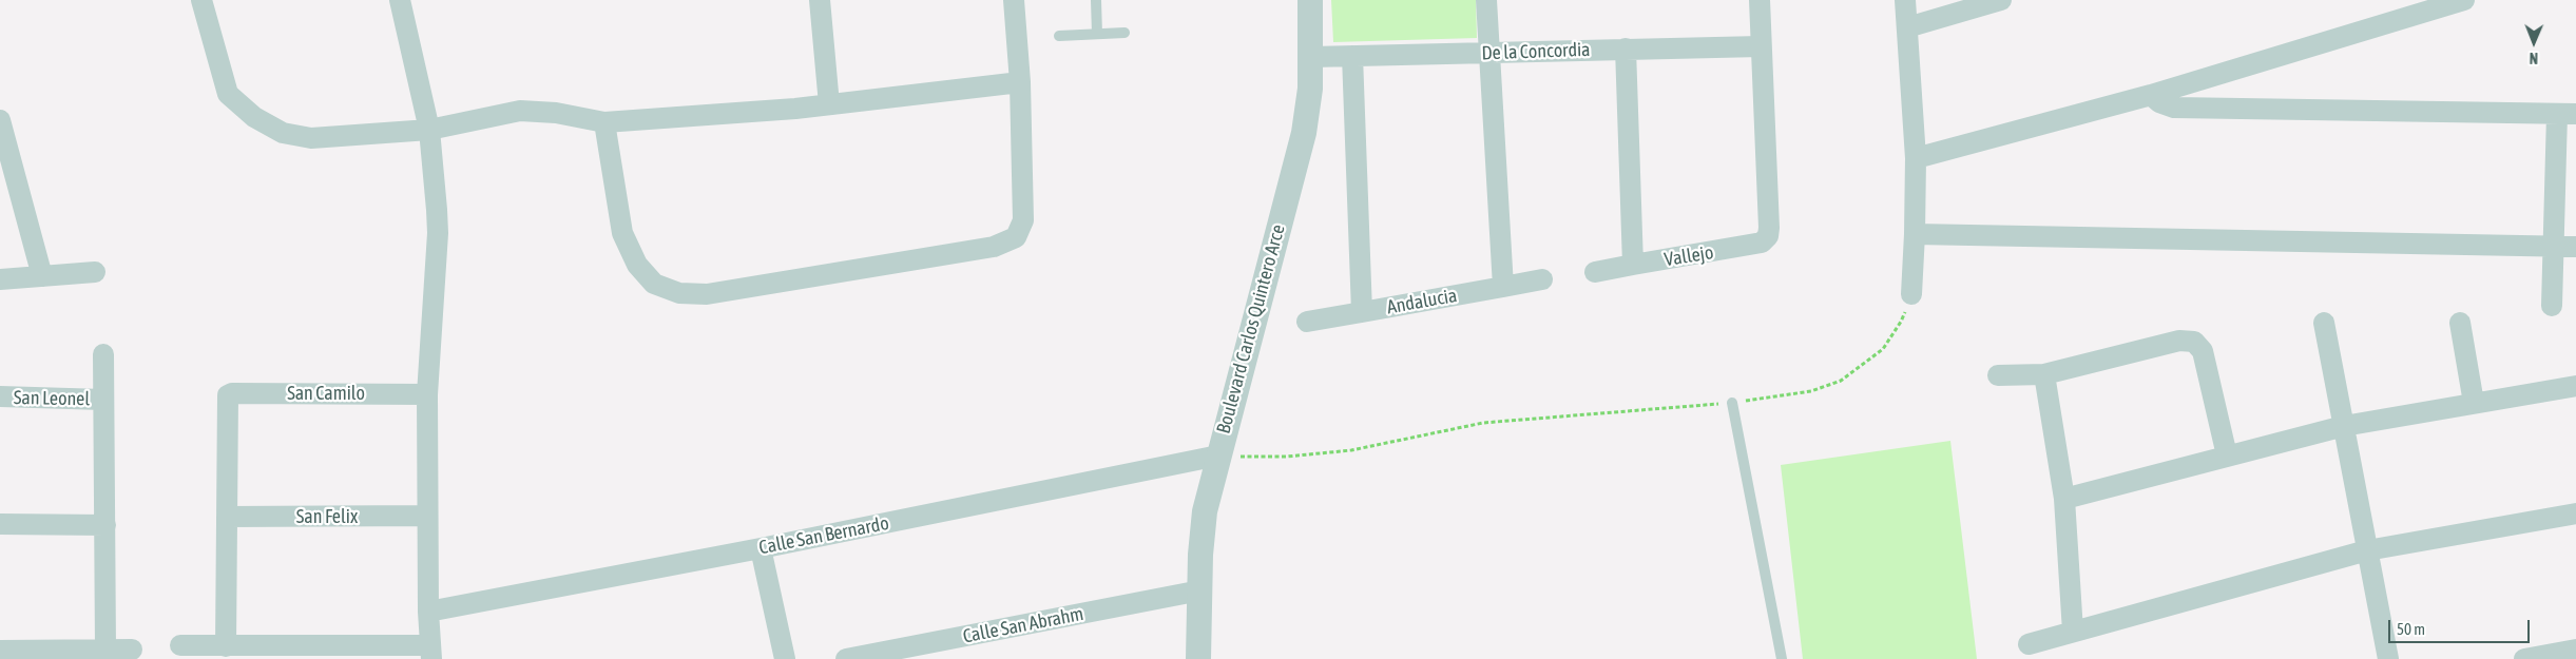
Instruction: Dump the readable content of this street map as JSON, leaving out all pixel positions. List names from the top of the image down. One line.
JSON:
{"streets":{"street":["De la Concordia","Vallejo","Andalucia","Boulevard Carlos Quintero Arce","San Camilo","San Leonel","San Felix","Calle San Bernardo","Calle San Abrahm"]},"crossings":[["De la Concordia","Vallejo"],["De la Concordia","Andalucia"],["De la Concordia","Boulevard Carlos Quintero Arce"],["Boulevard Carlos Quintero Arce","Calle San Bernardo"],["Boulevard Carlos Quintero Arce","Calle San Abrahm"],["San Camilo","San Felix"]],"scale_bar":"50 m","north":"bottom"}
